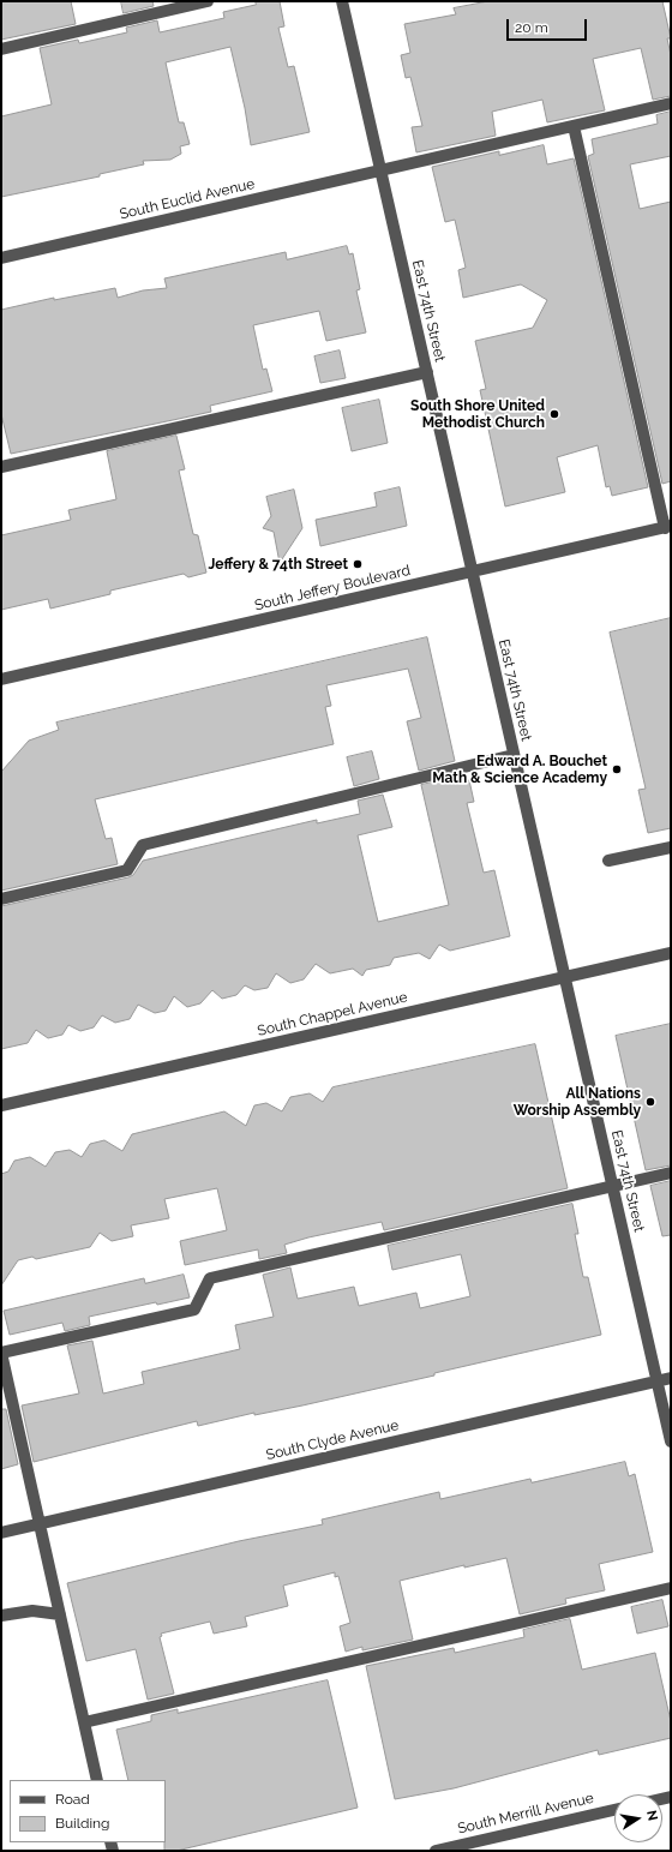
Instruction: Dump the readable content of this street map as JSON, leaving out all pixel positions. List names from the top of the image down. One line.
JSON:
{"streets":{"street":["South Euclid Avenue","East 74th Street","South Jeffery Boulevard","South Chappel Avenue","South Clyde Avenue","South Merrill Avenue"]},"crossings":[["South Euclid Avenue","East 74th Street"],["East 74th Street","South Jeffery Boulevard"],["East 74th Street","South Chappel Avenue"],["East 74th Street","South Clyde Avenue"]],"places":["South Shore United Methodist Church","Jeffery & 74th Street","Edward A. Bouchet Math & Science Academy","All Nations Worship Assembly"],"legend":["Road","Building"],"scale_bar":"20 m","north":"right"}
